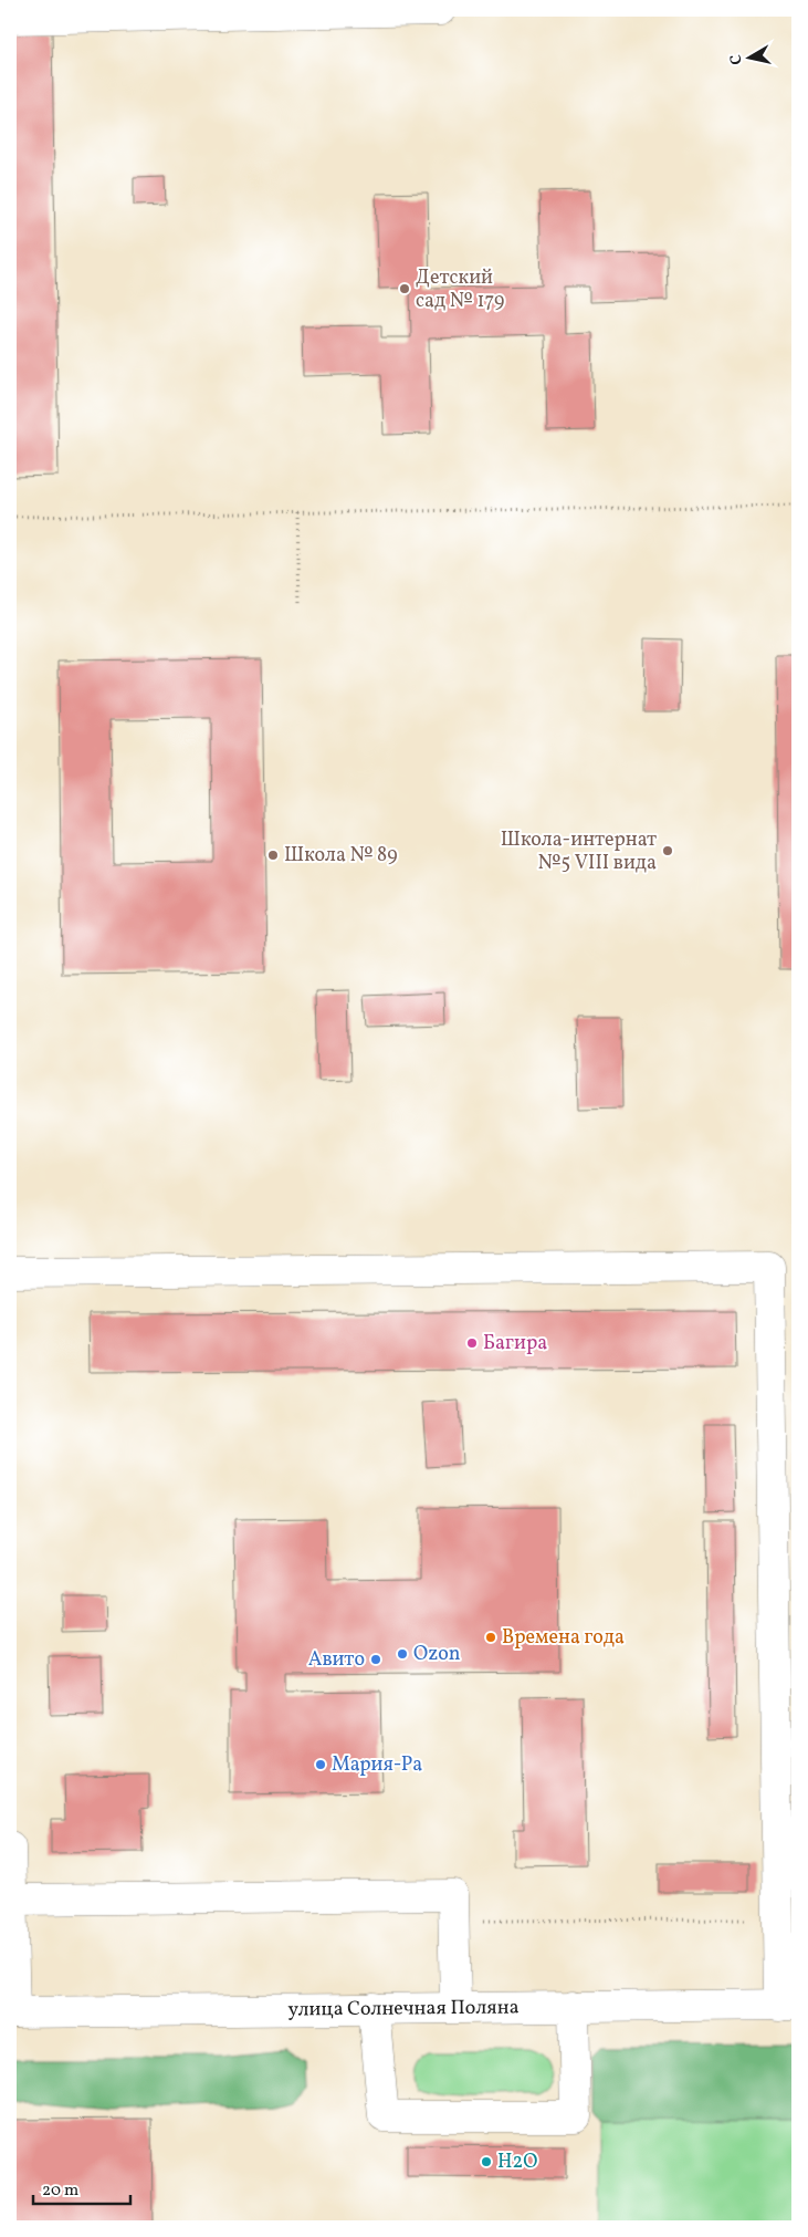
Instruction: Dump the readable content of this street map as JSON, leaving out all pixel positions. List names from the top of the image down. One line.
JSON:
{"streets":{"street":["улица Солнечная Поляна"]},"places":["Детский сад № 179","Школа-интернат №5 VIII вида","Школа № 89","Багира","Времена года","Ozon","Авито","Мария-Ра","H2O"],"scale_bar":"20 m","north":"left"}
